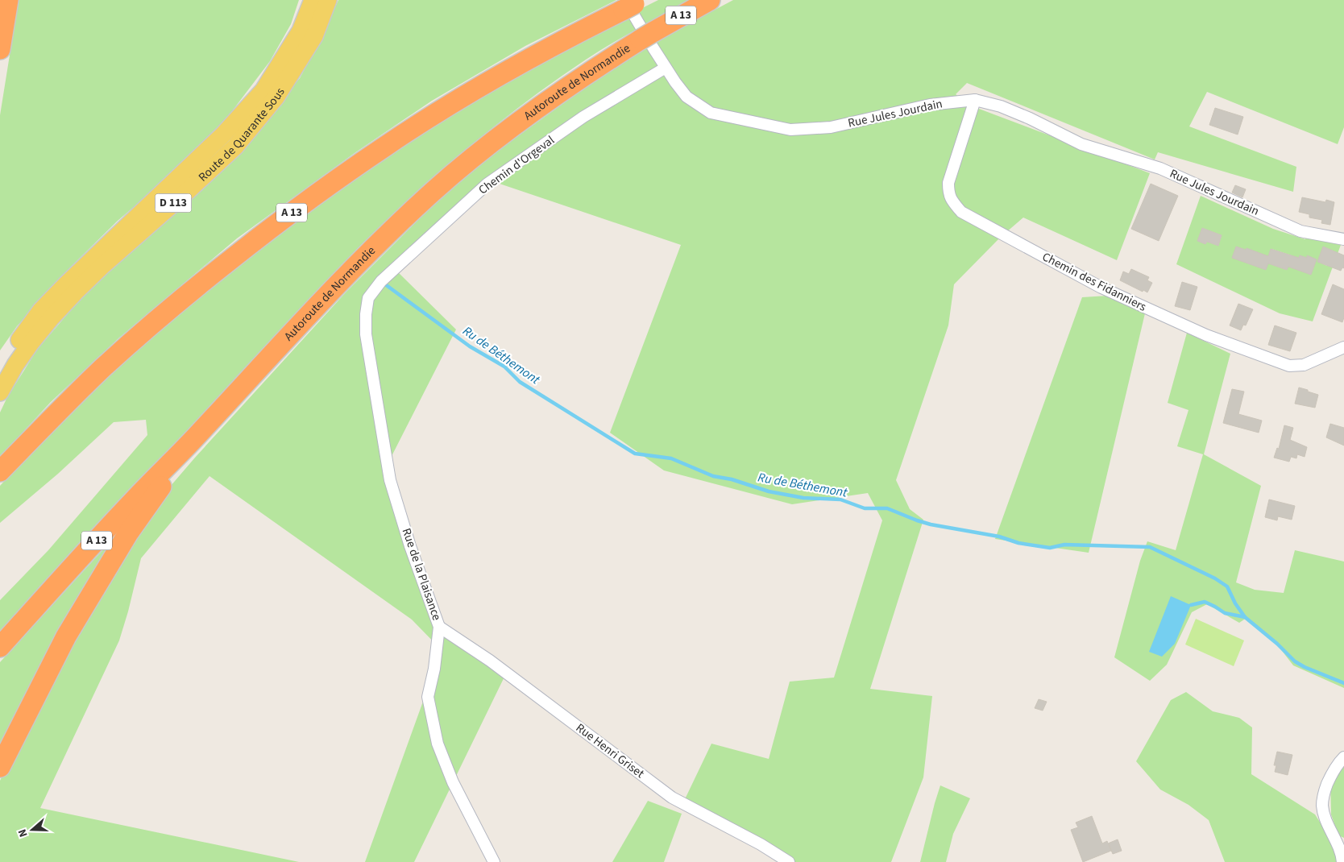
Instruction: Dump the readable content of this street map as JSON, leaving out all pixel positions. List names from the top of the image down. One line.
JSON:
{"streets":{"highway":["A 13","Autoroute de Normandie"],"main road":["Route de Quarante Sous","D 113"],"street":["Rue Jules Jourdain","Chemin d'Orgeval","Chemin des Fidanniers","Rue de la Plaisance","Rue Henri Griset"]},"crossings":[["A 13","Rue Jules Jourdain"],["Rue Jules Jourdain","Chemin d'Orgeval"],["Rue Jules Jourdain","Chemin des Fidanniers"],["Chemin d'Orgeval","Rue de la Plaisance"],["Rue de la Plaisance","Rue Henri Griset"]],"water":["Ru de Béthemont"],"north":"left"}
